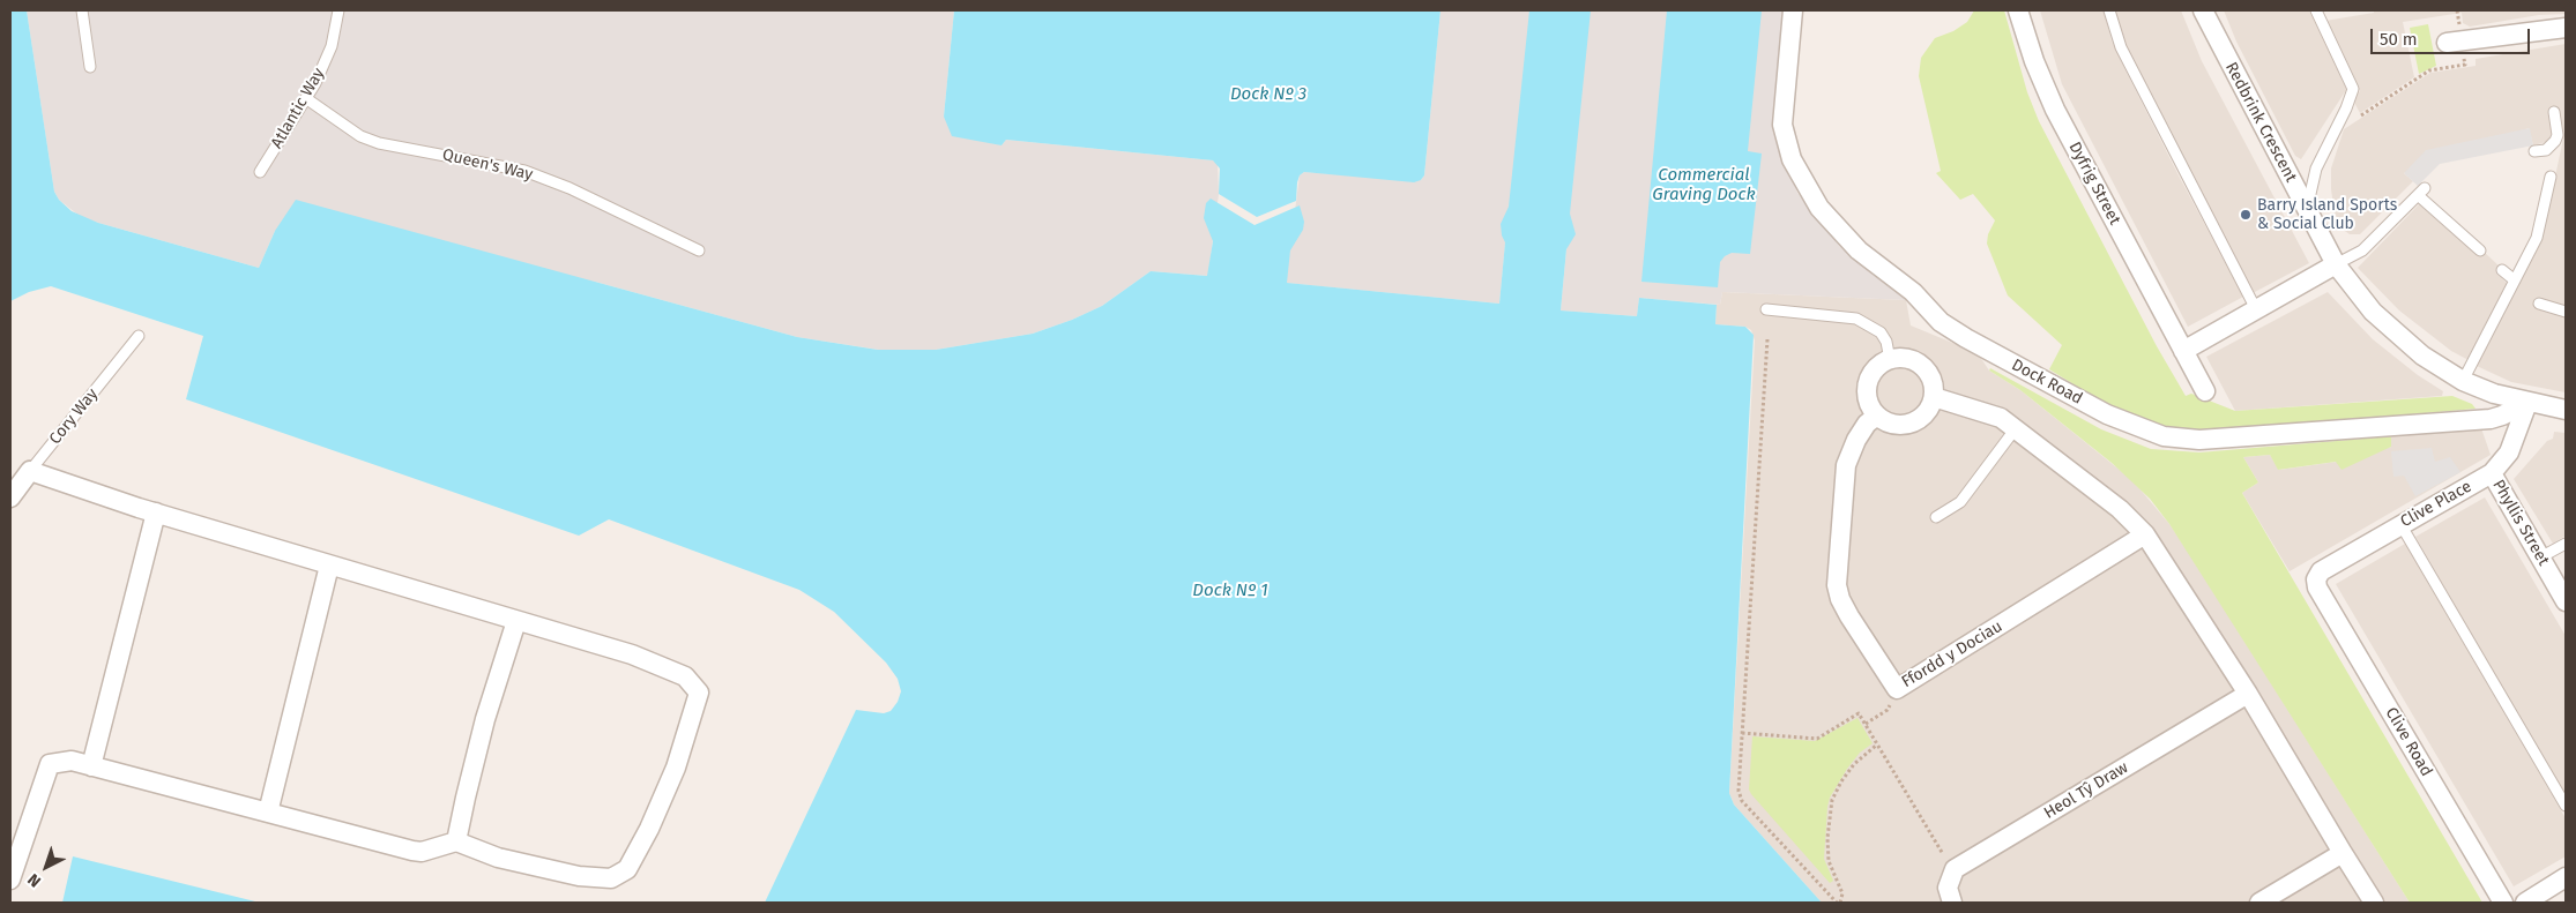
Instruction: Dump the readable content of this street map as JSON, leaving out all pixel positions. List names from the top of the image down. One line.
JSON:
{"streets":{"street":["Redbrink Crescent","Dyfrig Street","Dock Road","Cory Way","Clive Place","Phyllis Street","Ffordd y Dociau","Clive Road","Heol Tŷ Draw"],"lane":["Atlantic Way","Queen's Way"]},"crossings":[["Atlantic Way","Queen's Way"],["Redbrink Crescent","Dock Road"],["Redbrink Crescent","Clive Place"],["Dock Road","Clive Place"],["Clive Place","Phyllis Street"],["Clive Place","Clive Road"]],"water":["Dock Nº 3","Commercial Graving Dock","Dock Nº 1"],"places":["Barry Island Sports & Social Club"],"scale_bar":"50 m","north":"bottom left"}
